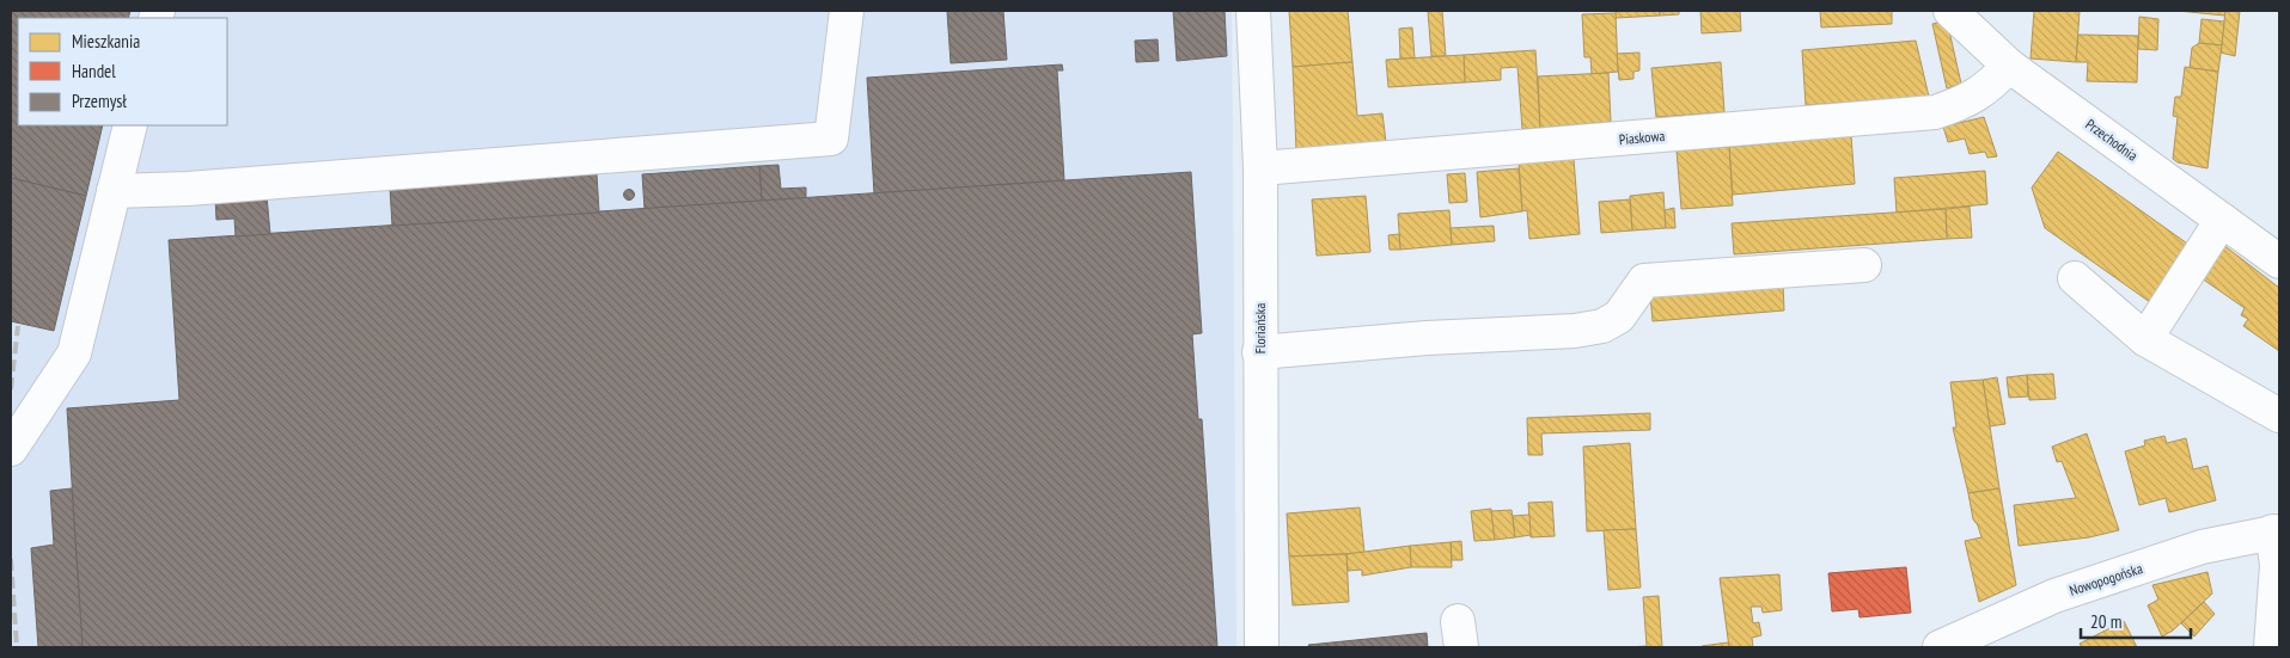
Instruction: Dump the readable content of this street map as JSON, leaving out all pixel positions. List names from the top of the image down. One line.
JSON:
{"streets":{"street":["Piaskowa","Przechodnia","Floriańska","Nowopogońska"]},"crossings":[["Piaskowa","Przechodnia"],["Piaskowa","Floriańska"]],"legend":["Mieszkania","Handel","Przemysł"],"scale_bar":"20 m"}
